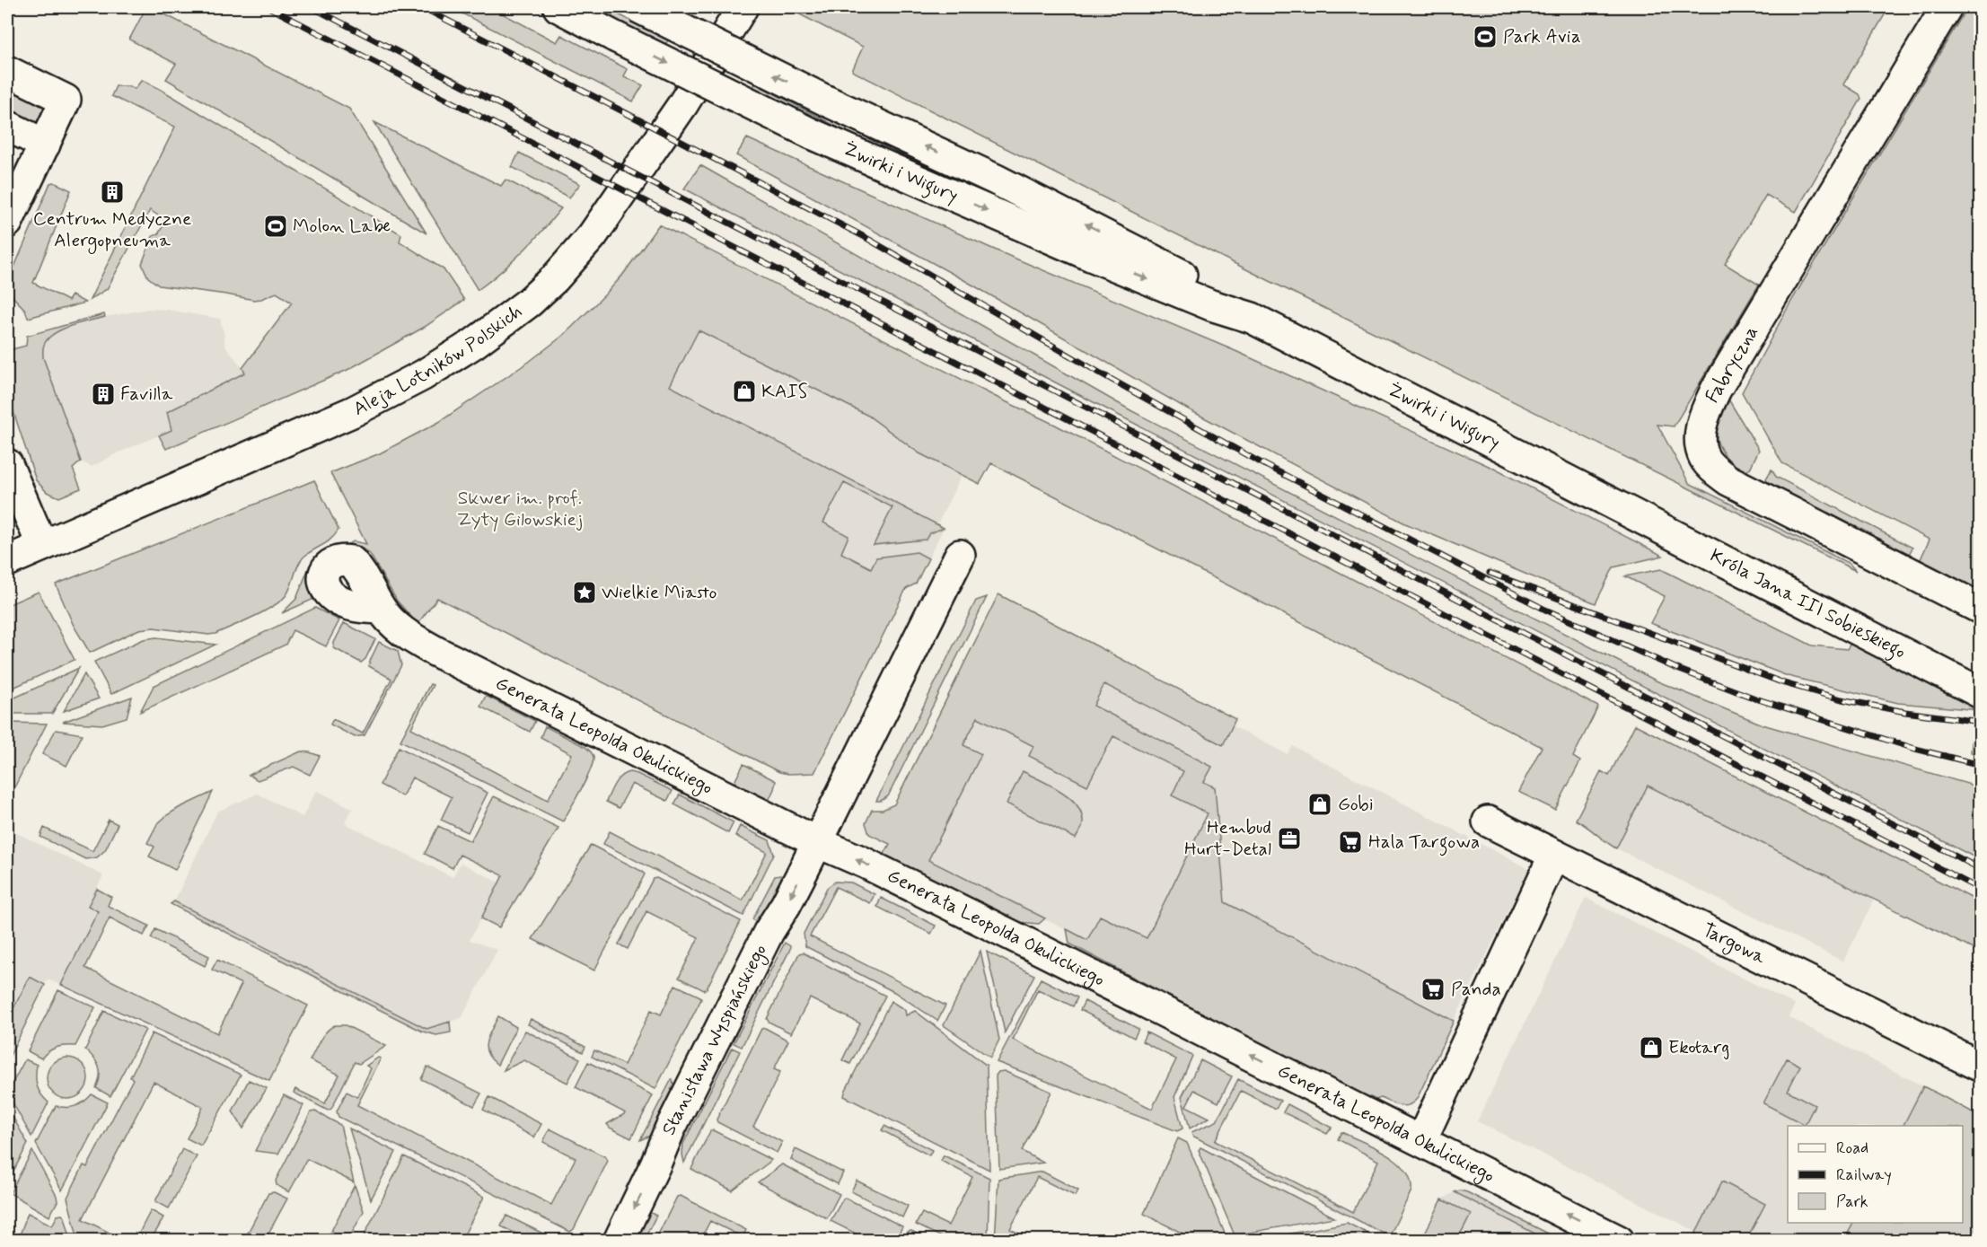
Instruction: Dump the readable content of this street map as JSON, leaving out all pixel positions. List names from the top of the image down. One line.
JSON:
{"streets":{"street":["Żwirki i Wigury","Aleja Lotników Polskich","Fabryczna","Króla Jana III Sobieskiego","Generała Leopolda Okulickiego","Targowa","Stanisława Wyspiańskiego"]},"crossings":[["Żwirki i Wigury","Króla Jana III Sobieskiego"],["Generała Leopolda Okulickiego","Stanisława Wyspiańskiego"]],"one_way":["Generała Leopolda Okulickiego","Stanisława Wyspiańskiego"],"parks":["Skwer im. prof. Zyty Gilowskiej"],"places":{"sports":["Park Avia","Molon Labe"],"building":["Centrum Medyczne Alergopneuma","Favilla"],"shop":["KAIS","Gobi","Ekotarg"],"place":["Wielkie Miasto"],"office":["Hembud Hurt-Detal"],"supermarket":["Hala Targowa","Panda"]},"legend":["Road","Railway","Park"]}
